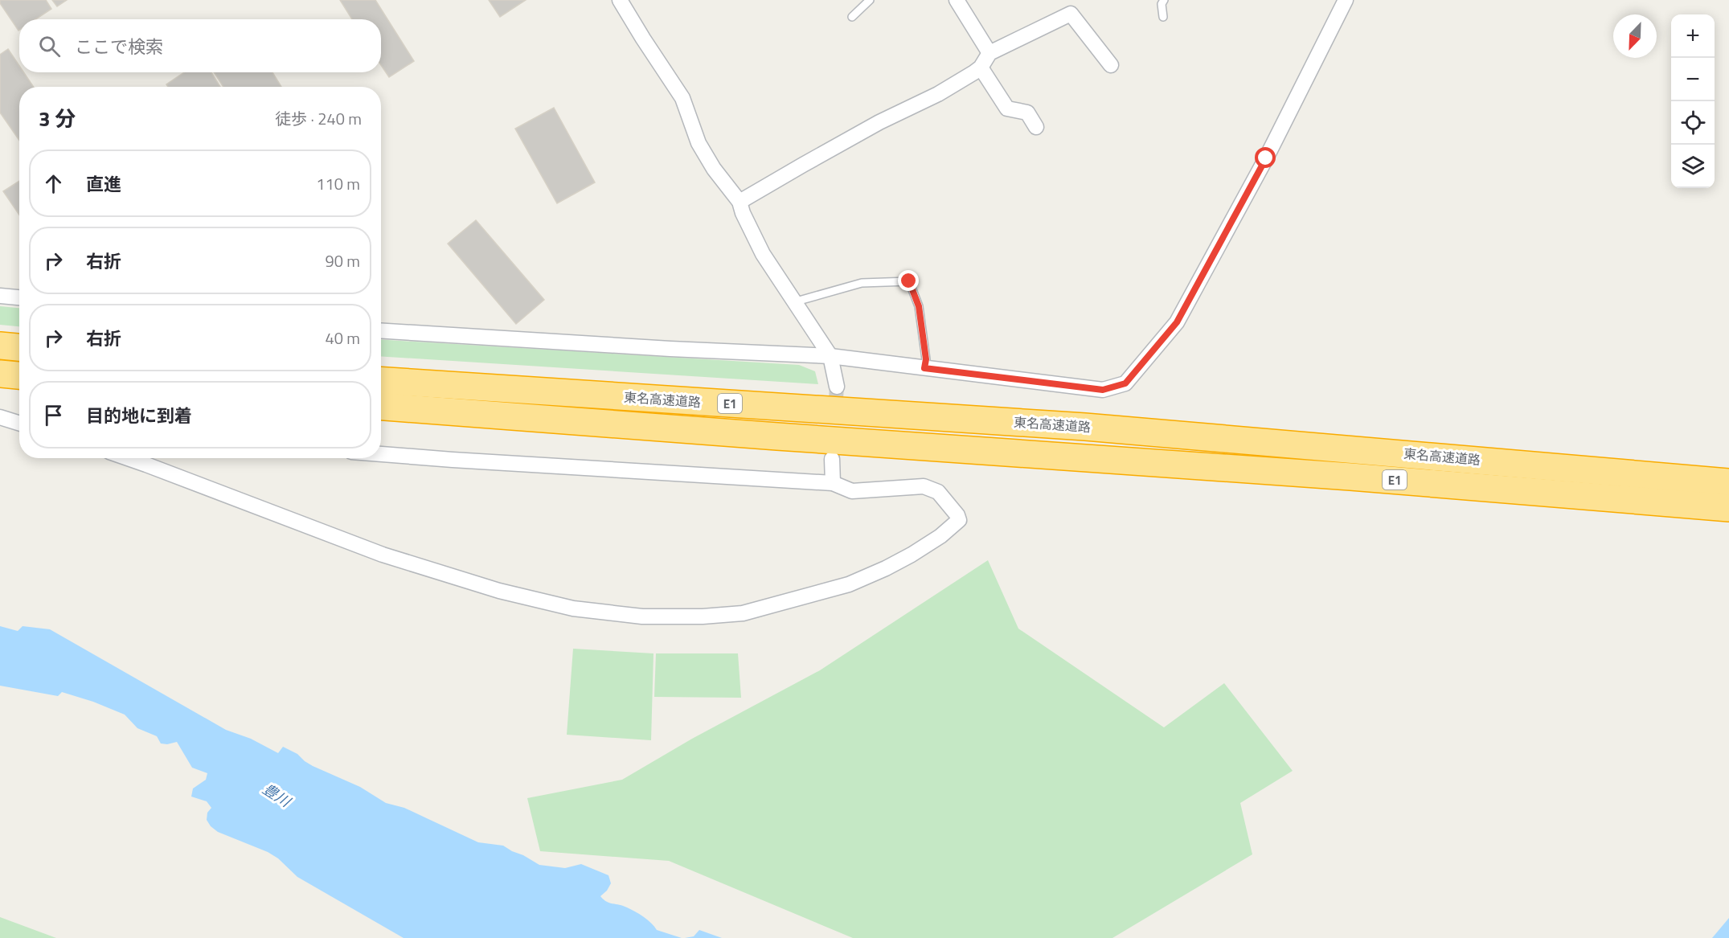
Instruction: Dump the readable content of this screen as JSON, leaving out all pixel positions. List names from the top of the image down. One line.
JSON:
{"streets":{"highway":["東名高速道路","E1"]},"water":["豊川"],"north":"bottom left","page":{"map_buttons":["+","−"],"search":"ここで検索","heading":["3 分","徒歩 · 240 m"],"list":[["直進","110 m"],["右折","90 m"],["右折","40 m"],"目的地に到着"]}}
